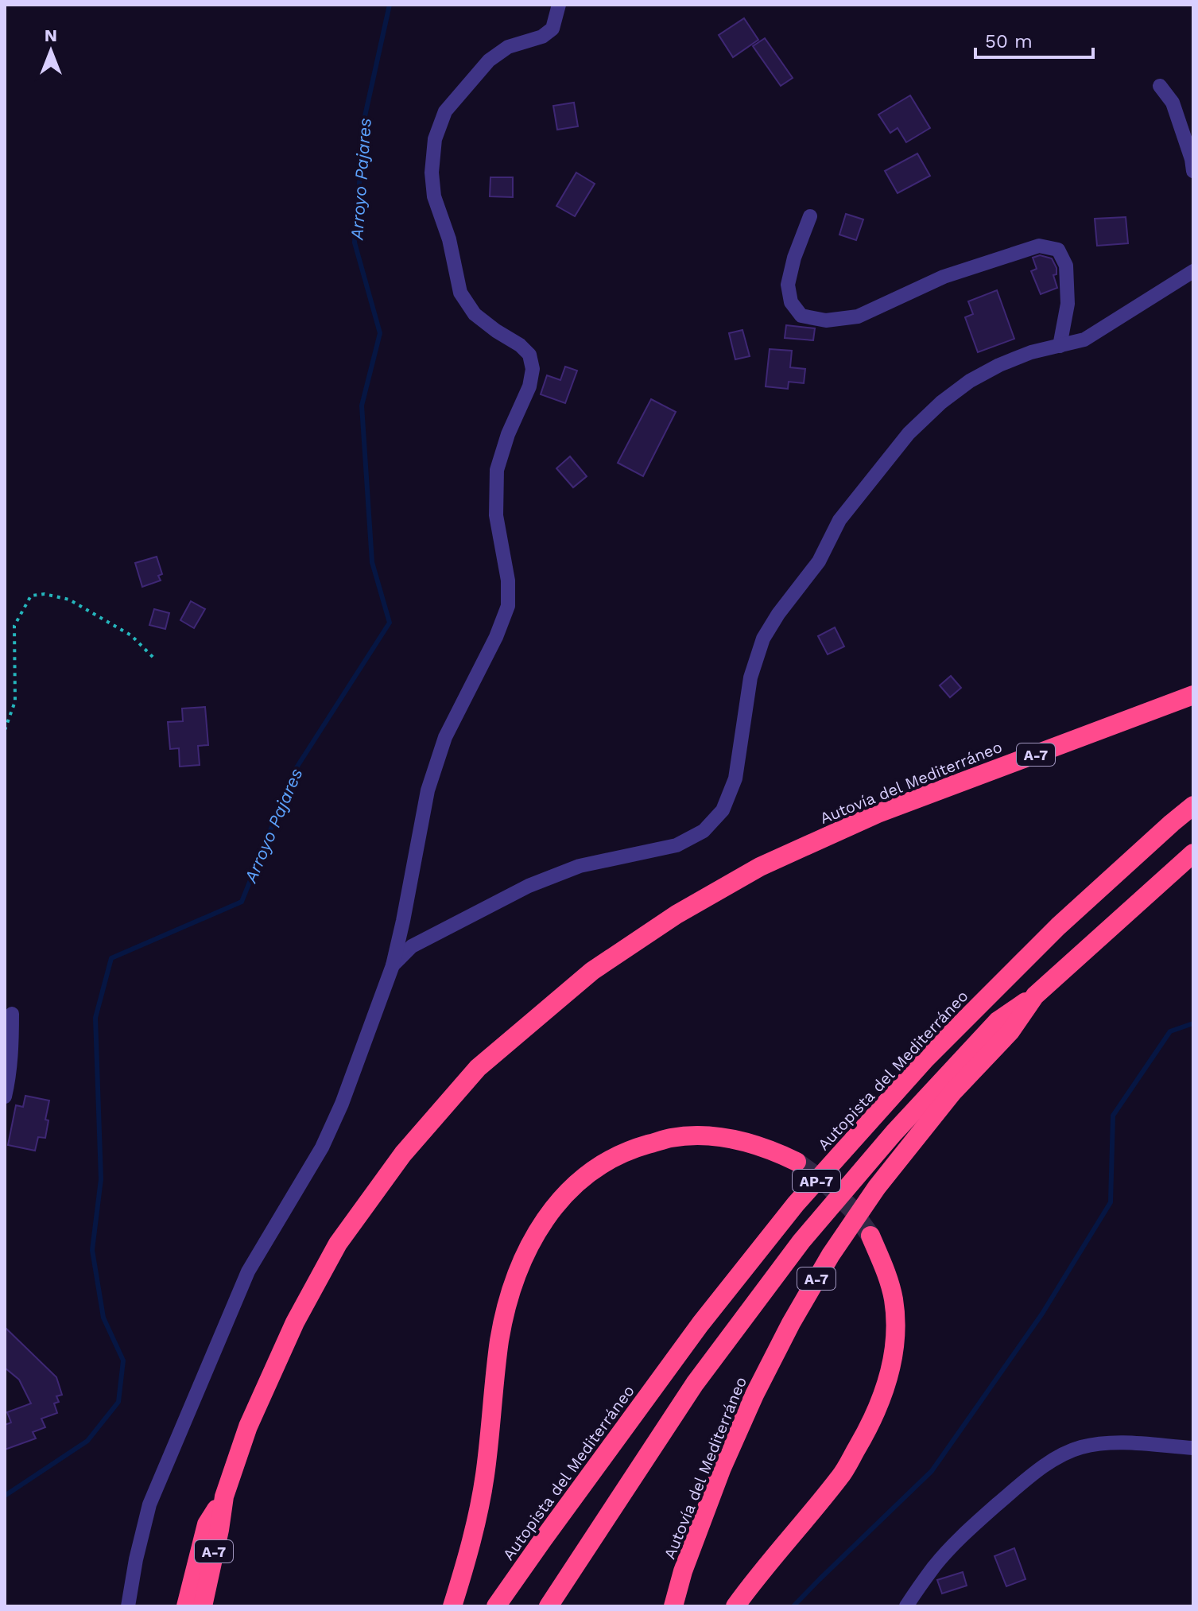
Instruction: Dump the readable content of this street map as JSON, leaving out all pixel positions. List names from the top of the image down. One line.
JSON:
{"streets":{"highway":["A-7","Autovía del Mediterráneo","Autopista del Mediterráneo","AP-7"]},"crossings":[["Autovía del Mediterráneo","AP-7"]],"water":["Arroyo Pajares"],"scale_bar":"50 m","north":"top"}
